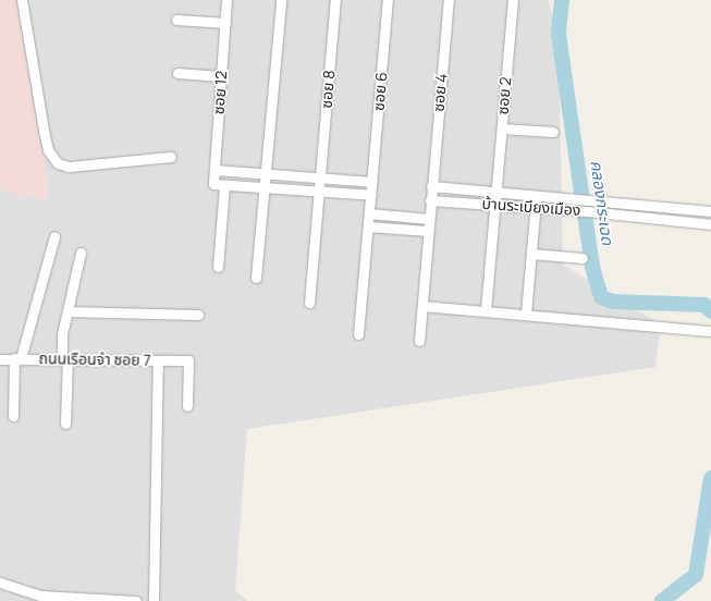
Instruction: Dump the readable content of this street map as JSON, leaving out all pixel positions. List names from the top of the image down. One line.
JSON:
{"streets":{"street":["ซอย 8","ซอย 6","ซอย 12","ซอย 4","ซอย 2","บ้านระเบียงเมือง","ถนนเรือนจำ ซอย 7"]},"crossings":[["ซอย 4","บ้านระเบียงเมือง"],["ซอย 2","บ้านระเบียงเมือง"]],"water":["คลองกระเฉด"]}
